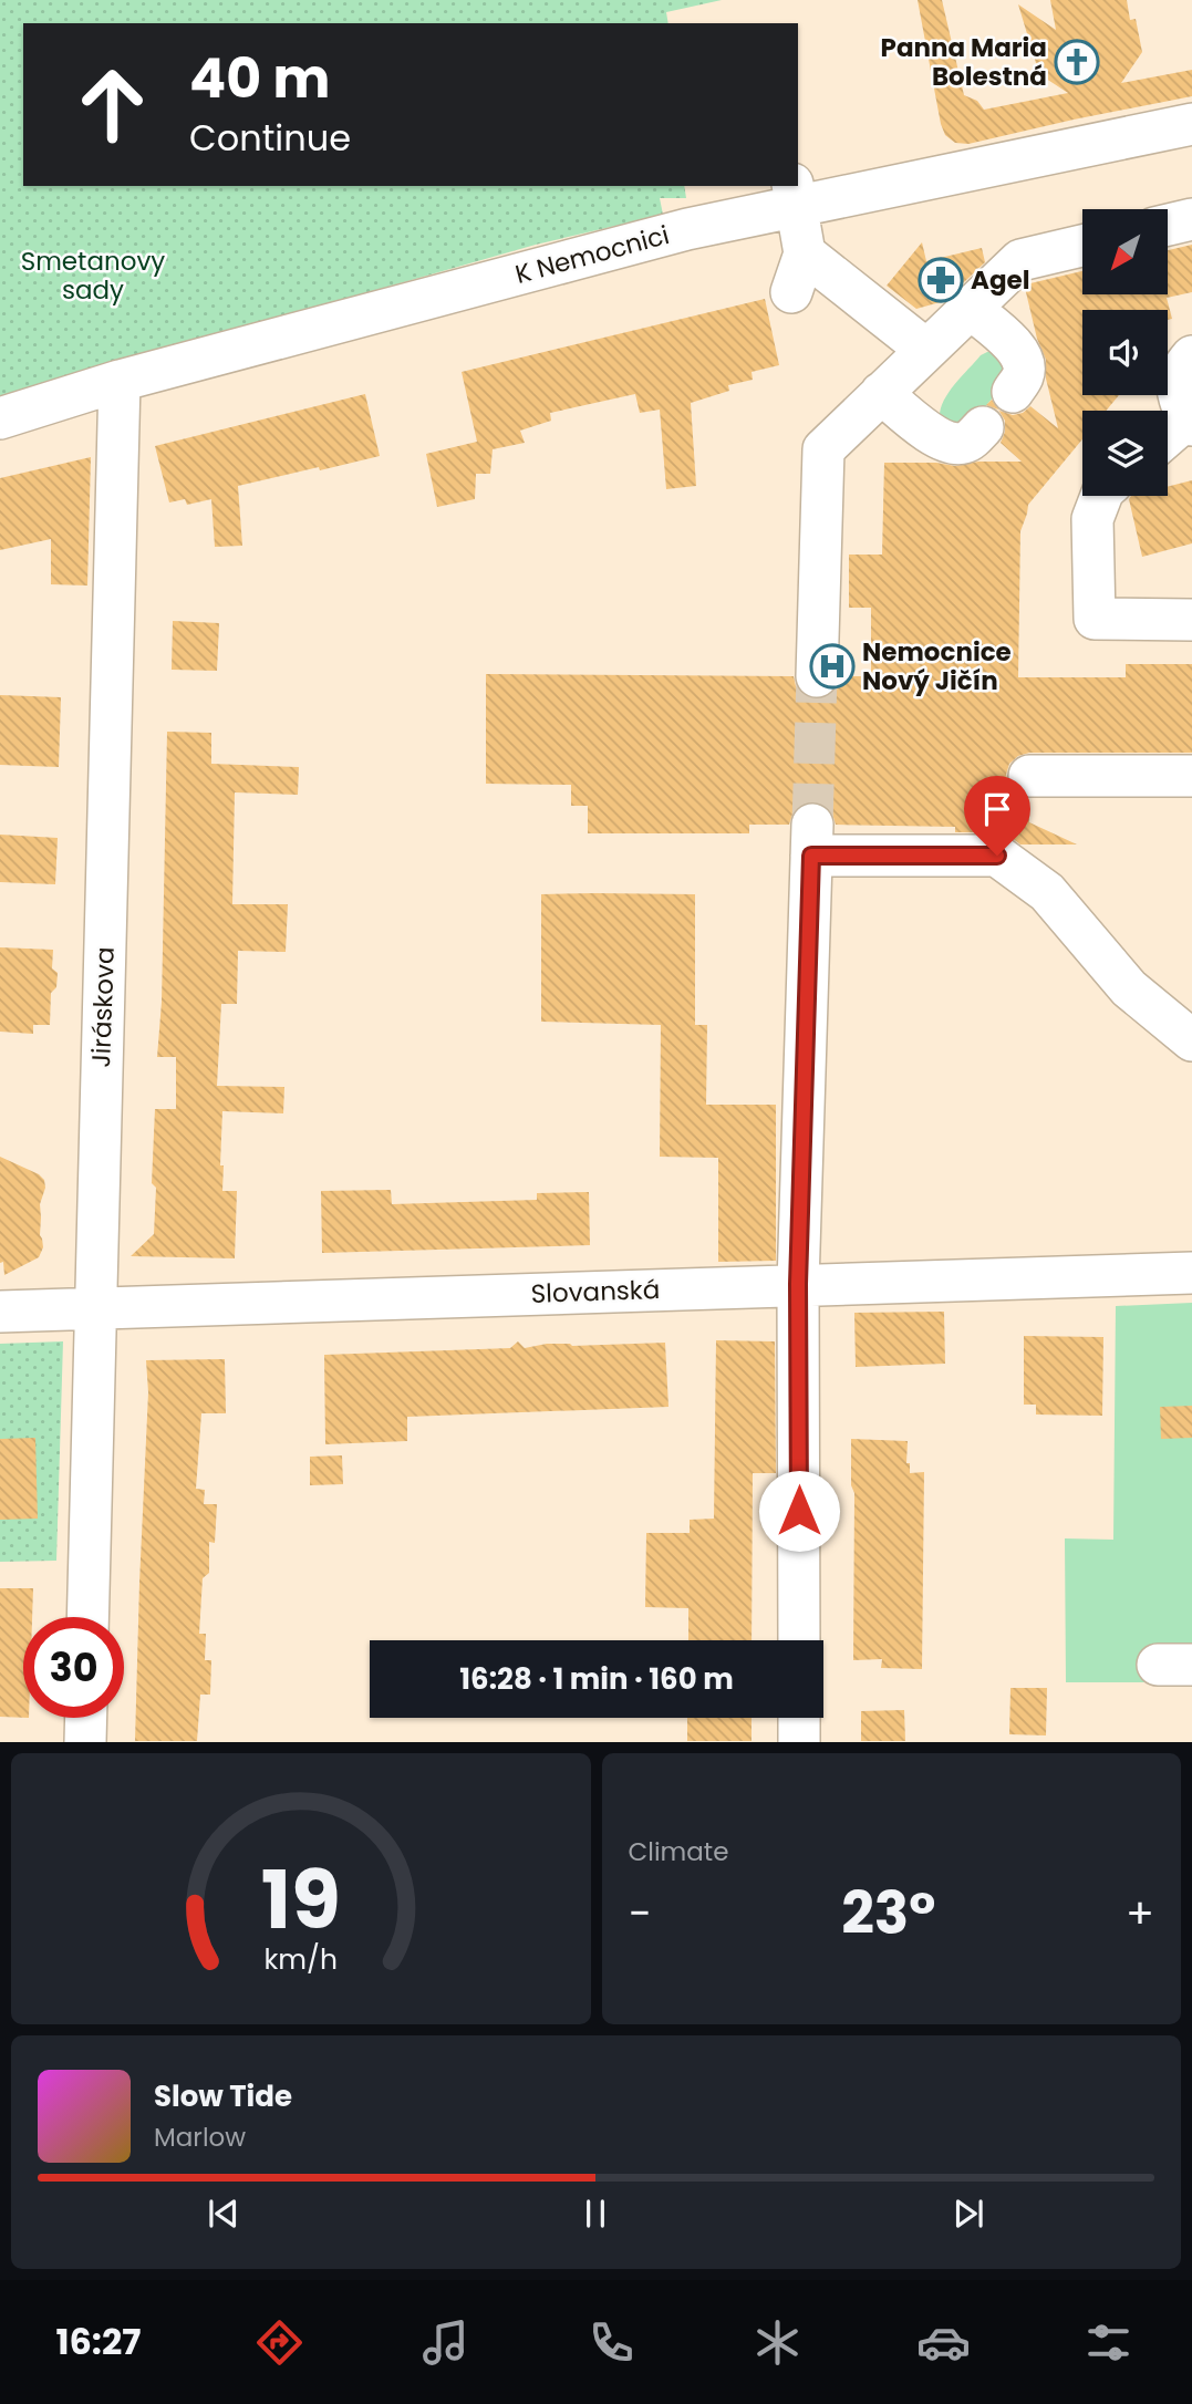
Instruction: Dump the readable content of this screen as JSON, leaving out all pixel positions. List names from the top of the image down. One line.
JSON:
{"streets":{"street":["K Nemocnici","Jiráskova","Slovanská"]},"crossings":[["K Nemocnici","Jiráskova"],["Jiráskova","Slovanská"]],"parks":["Smetanovy sady"],"places":{"church":["Panna Maria Bolestná"],"pharmacy":["Agel"],"hospital":["Nemocnice Nový Jičín"]},"north":"bottom left","page":{"turn":["40 m","Continue"],"limit":"30","trip":"16:28 · 1 min · 160 m","tile":"Climate","heat":["−","23°","+"],"song":["Slow Tide","Marlow"],"tabs":"16:27","gauge":["19","km/h"]}}
